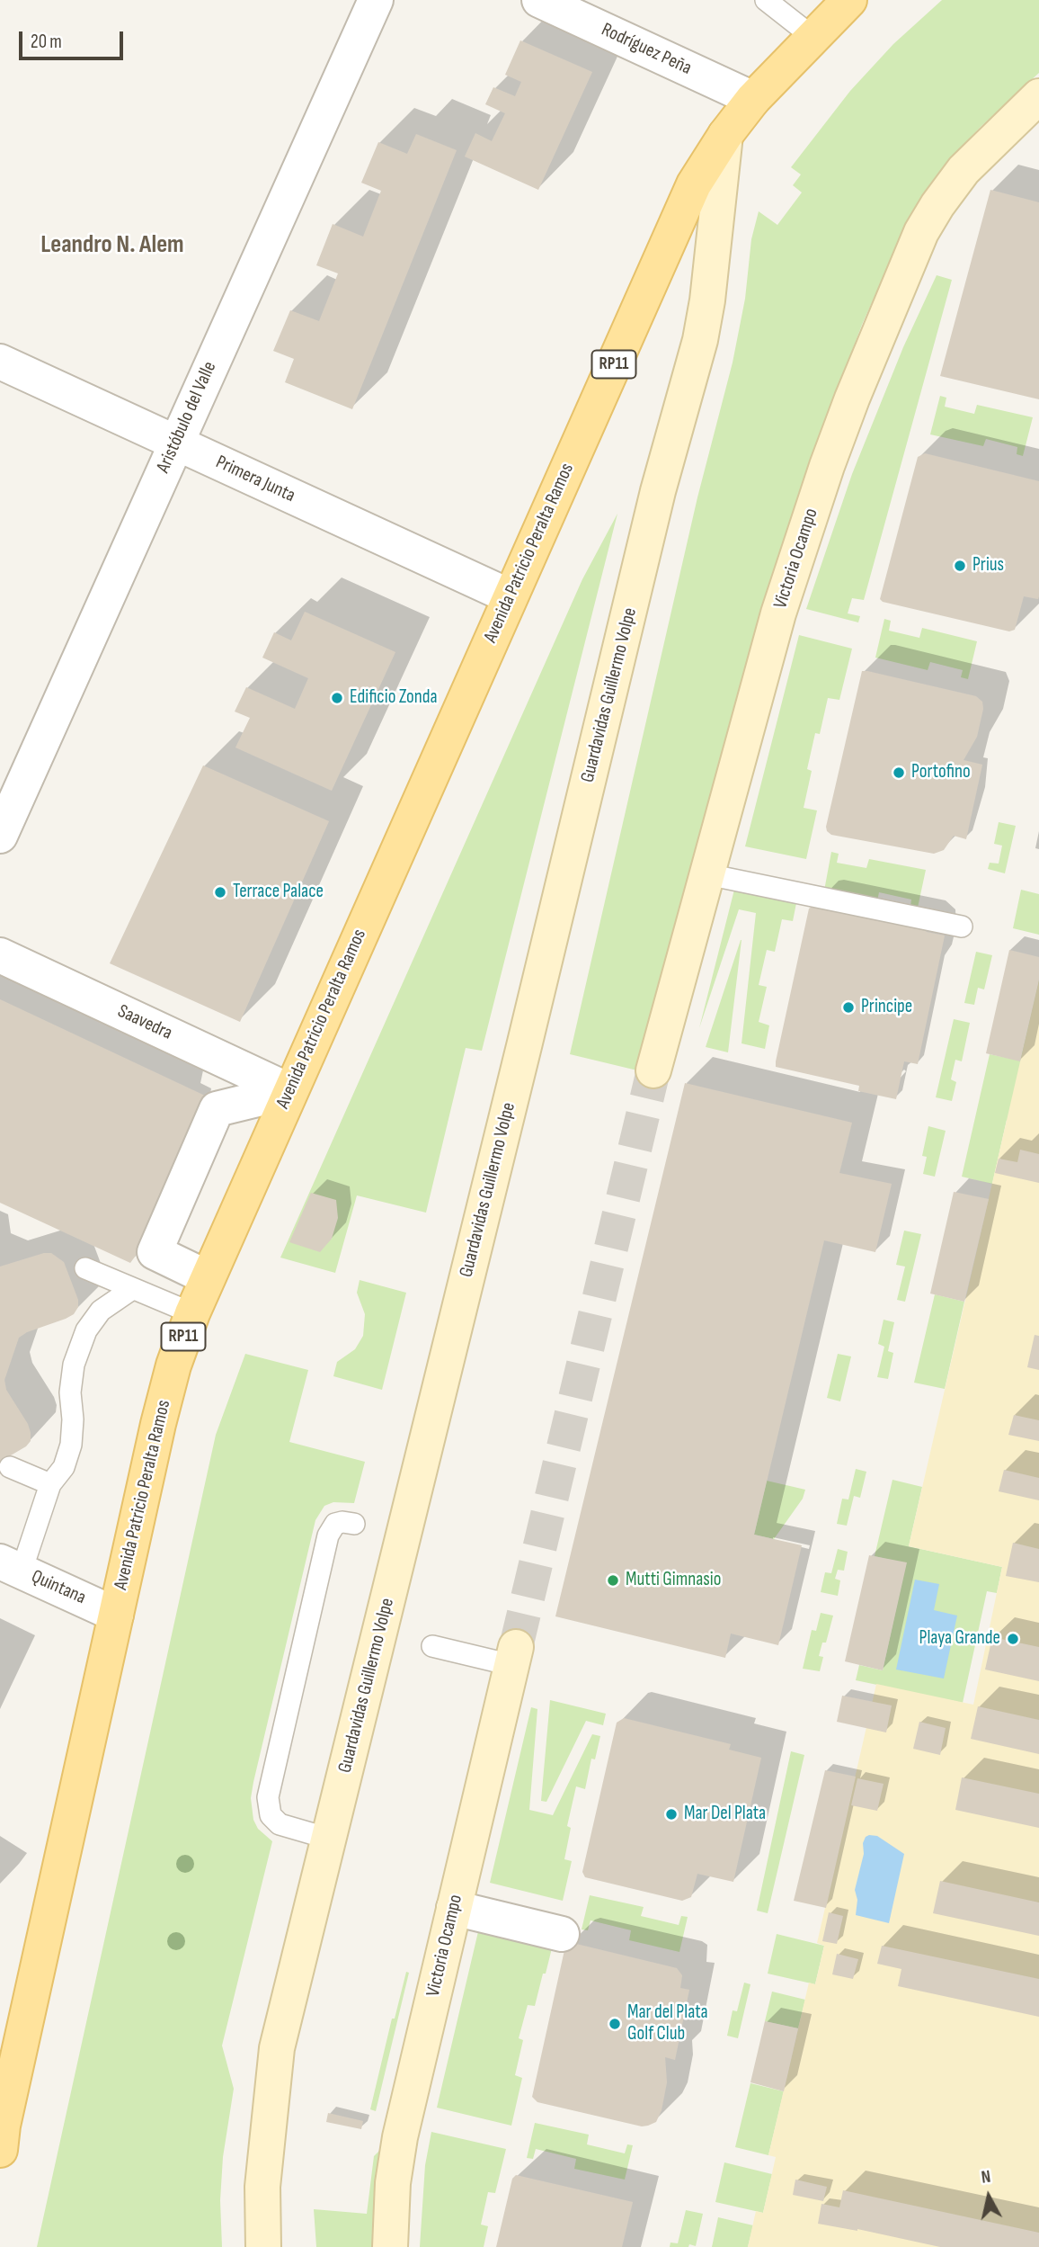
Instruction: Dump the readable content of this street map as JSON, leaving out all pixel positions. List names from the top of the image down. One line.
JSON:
{"streets":{"main road":["RP11","Avenida Patricio Peralta Ramos","Victoria Ocampo","Guardavidas Guillermo Volpe"],"street":["Rodríguez Peña","Aristóbulo del Valle","Primera Junta","Saavedra","Quintana"]},"crossings":[["Rodríguez Peña","Avenida Patricio Peralta Ramos"],["Aristóbulo del Valle","Primera Junta"],["Primera Junta","Avenida Patricio Peralta Ramos"],["Avenida Patricio Peralta Ramos","Guardavidas Guillermo Volpe"],["Avenida Patricio Peralta Ramos","Saavedra"],["Avenida Patricio Peralta Ramos","Quintana"]],"districts":["Leandro N. Alem"],"places":["Prius","Edificio Zonda","Portofino","Terrace Palace","Principe","Mutti Gimnasio","Playa Grande","Mar Del Plata","Mar del Plata Golf Club"],"scale_bar":"20 m","north":"top"}
